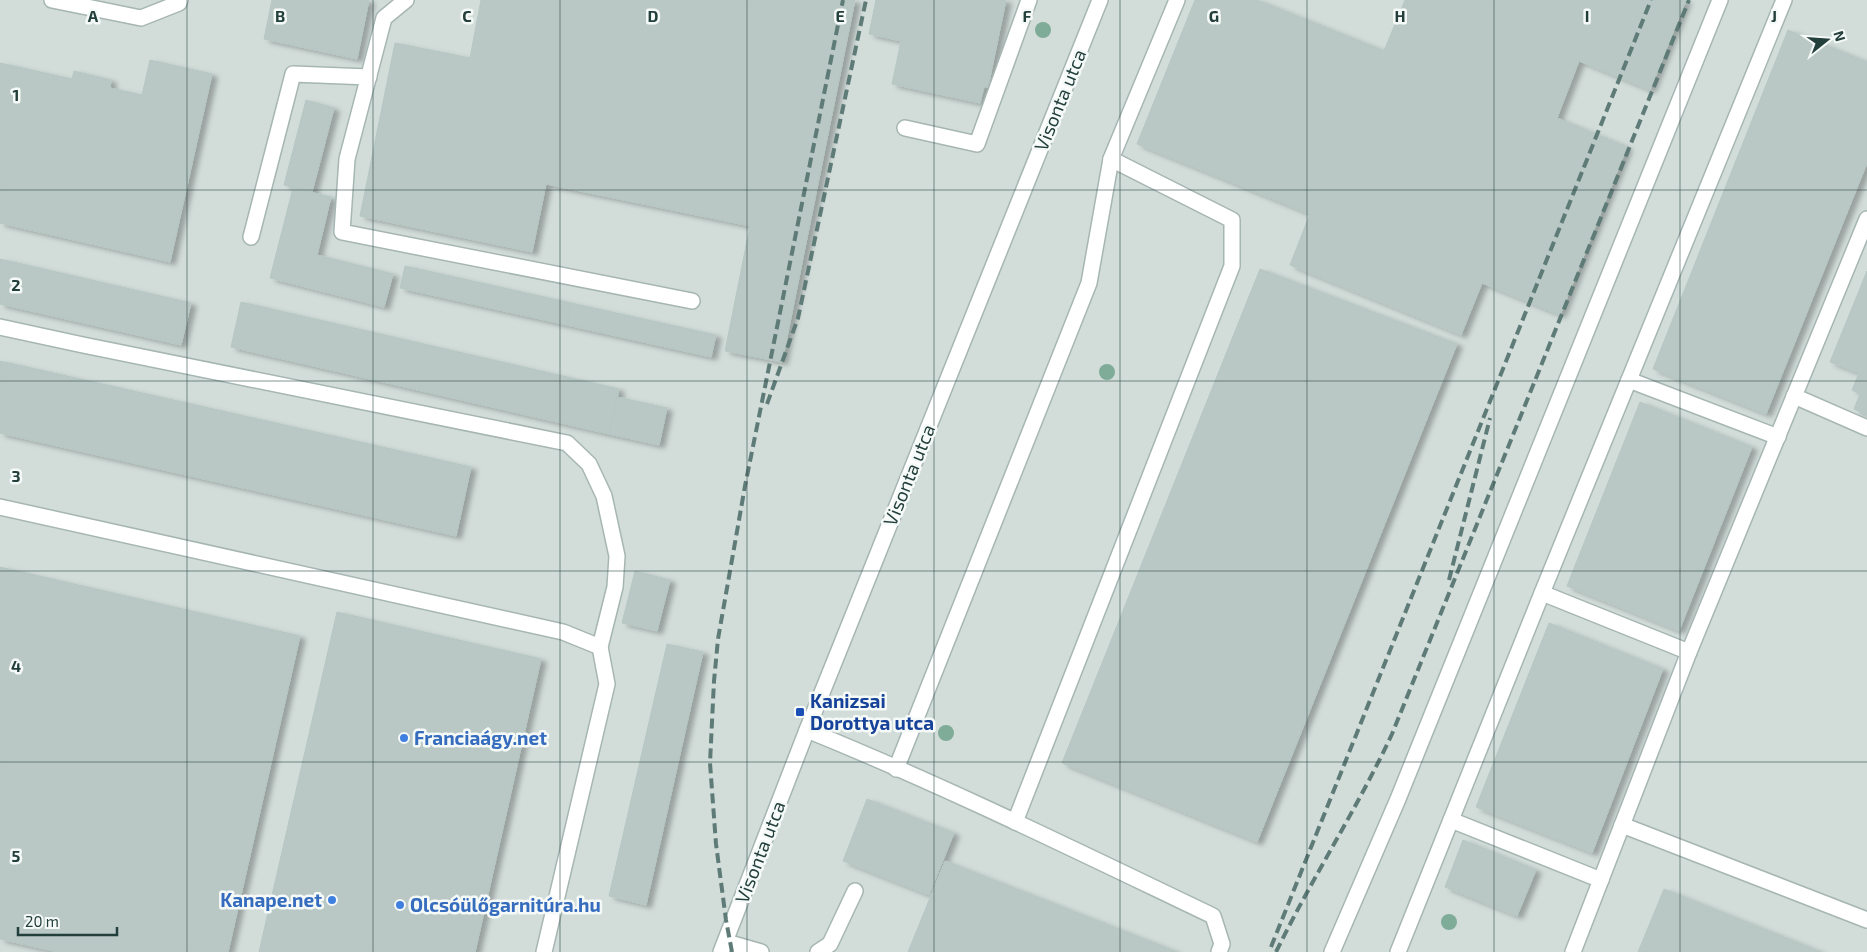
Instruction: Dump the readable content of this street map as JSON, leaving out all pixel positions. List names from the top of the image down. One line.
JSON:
{"streets":{"street":["Visonta utca"]},"places":{"transit":["Kanizsai Dorottya utca"],"other":["Franciaágy.net","Kanape.net","Olcsóülőgarnitúra.hu"]},"scale_bar":"20 m","north":"right","grid":{"columns":["A","B","C","D","E","F","G","H","I","J"],"rows":["1","2","3","4","5"]}}
